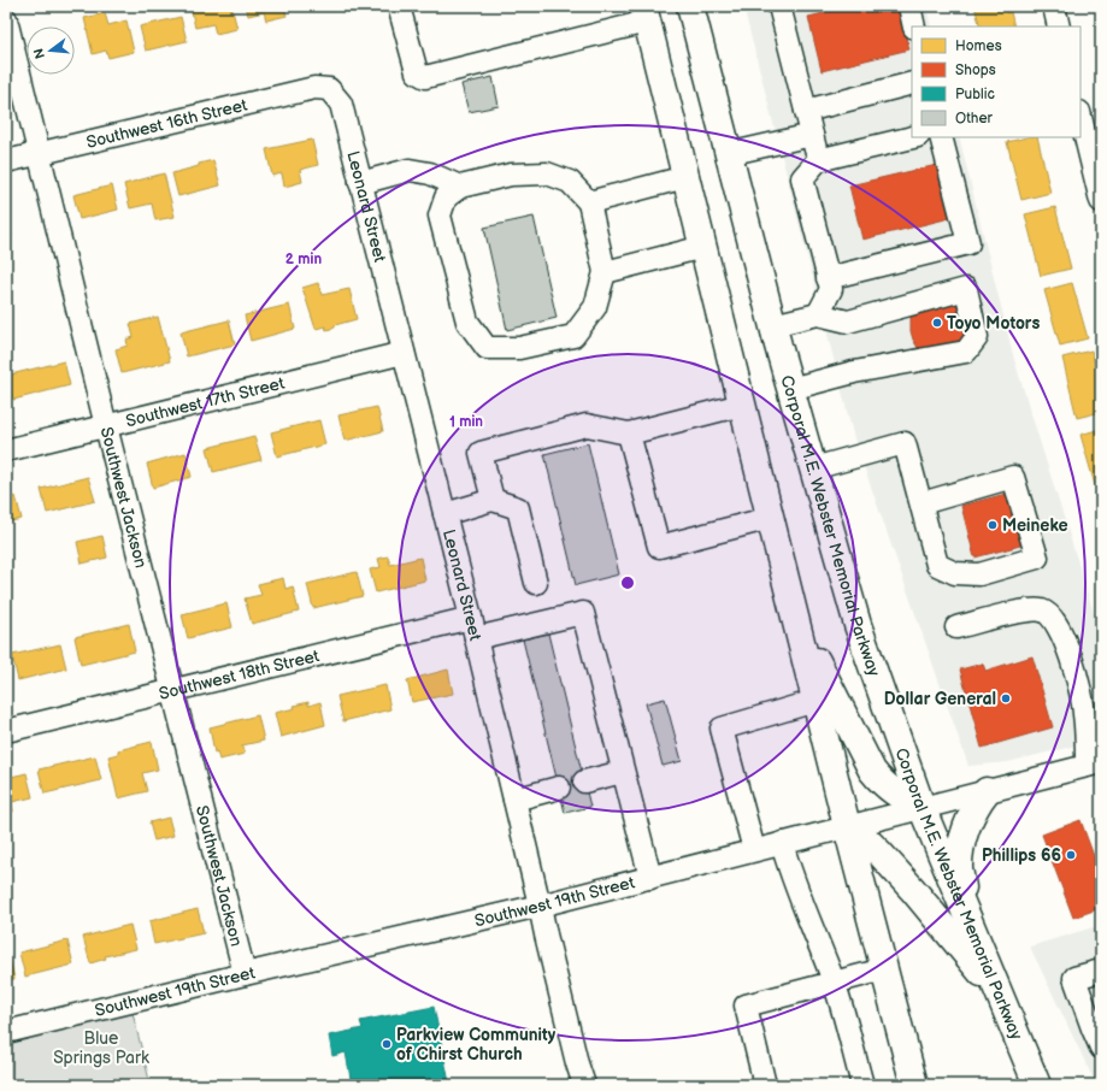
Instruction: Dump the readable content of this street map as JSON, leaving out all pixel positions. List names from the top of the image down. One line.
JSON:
{"streets":{"main road":["Corporal M.E. Webster Memorial Parkway"],"street":["Southwest 16th Street","Leonard Street","Southwest 17th Street","Southwest Jackson","Southwest 18th Street","Southwest 19th Street"]},"crossings":[["Southwest 16th Street","Leonard Street"],["Southwest 16th Street","Southwest Jackson"],["Leonard Street","Southwest 17th Street"],["Leonard Street","Southwest 18th Street"],["Leonard Street","Southwest 19th Street"],["Southwest 17th Street","Southwest Jackson"],["Southwest Jackson","Southwest 18th Street"],["Southwest Jackson","Southwest 19th Street"],["Corporal M.E. Webster Memorial Parkway","Southwest 19th Street"]],"parks":["Blue Springs Park"],"places":["Toyo Motors","Meineke","Dollar General","Phillips 66","Parkview Community of Chirst Church"],"legend":["Homes","Shops","Public","Other"],"north":"left","rings":["2 min","1 min"]}
